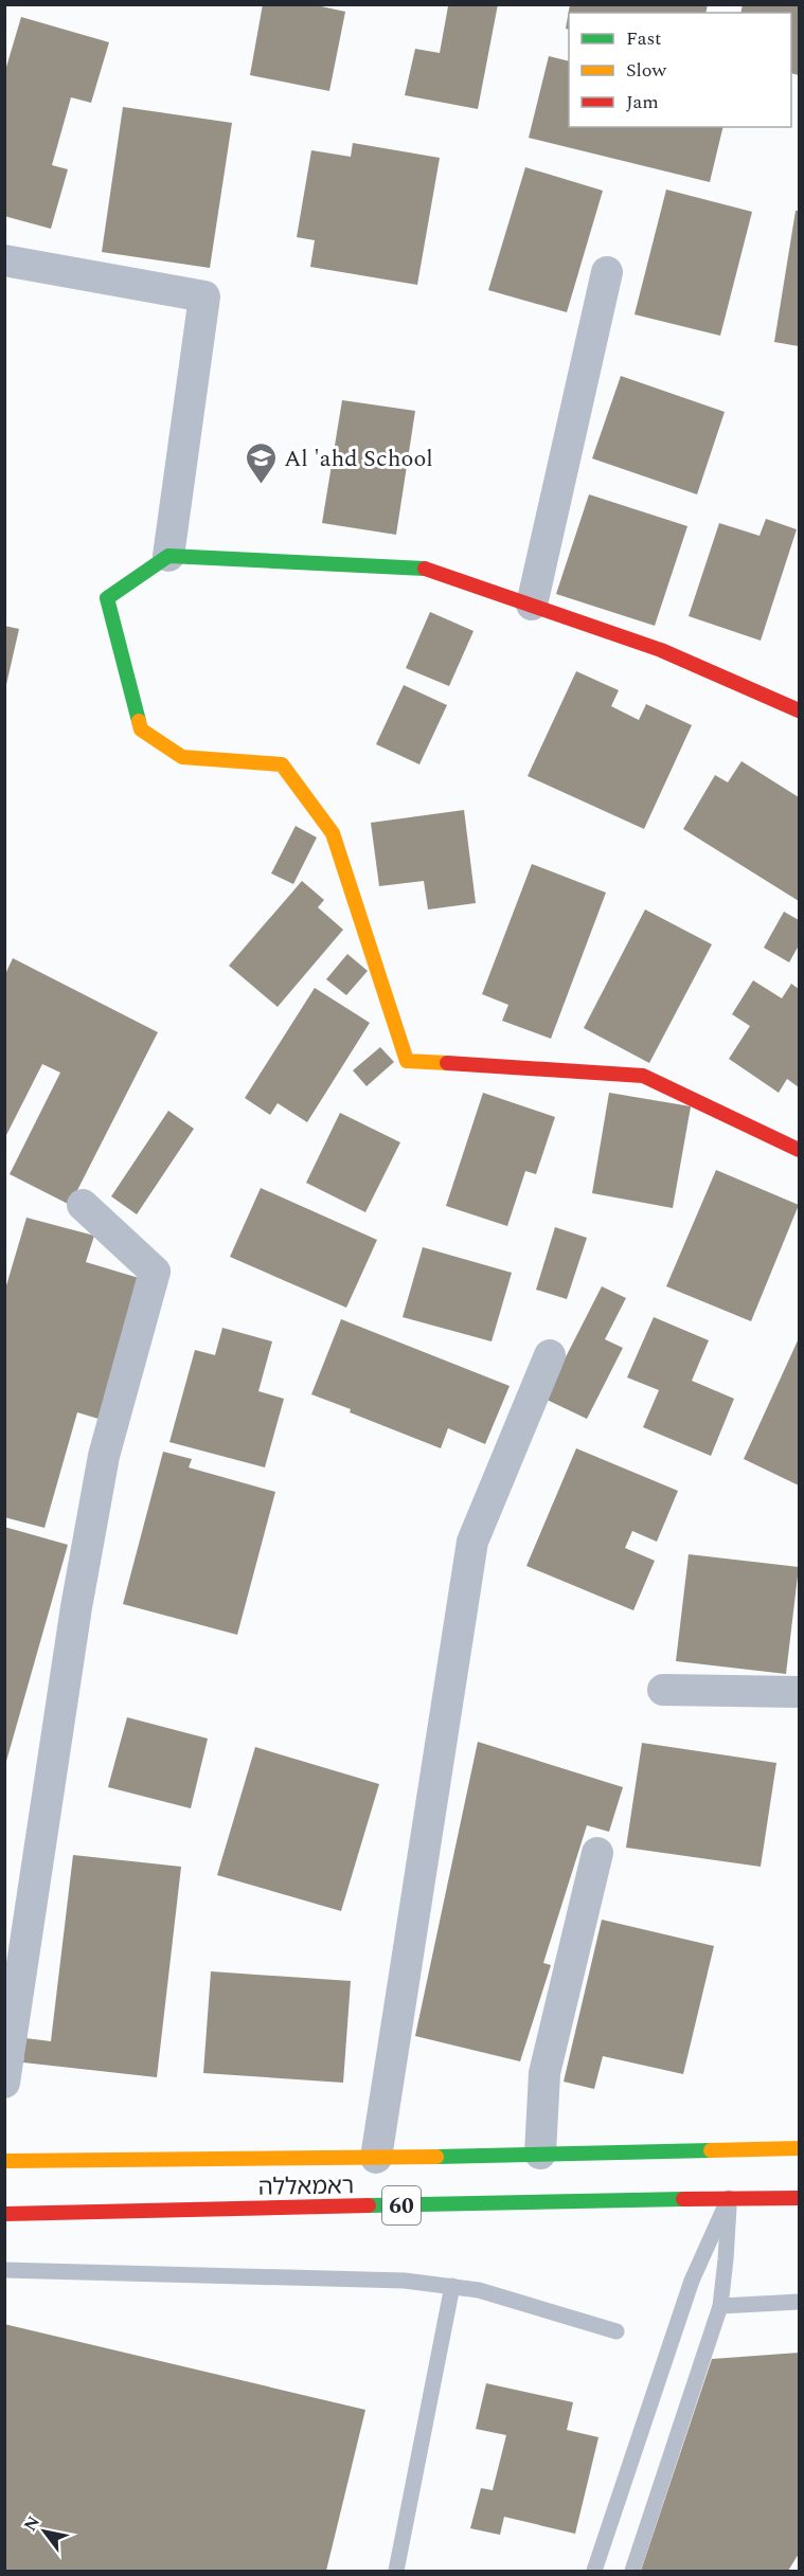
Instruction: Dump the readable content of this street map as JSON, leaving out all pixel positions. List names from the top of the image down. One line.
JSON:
{"streets":{"main road":["ראמאללה","60"]},"places":{"school or university":["Al 'ahd School"]},"legend":["Fast","Slow","Jam"],"north":"top left"}
